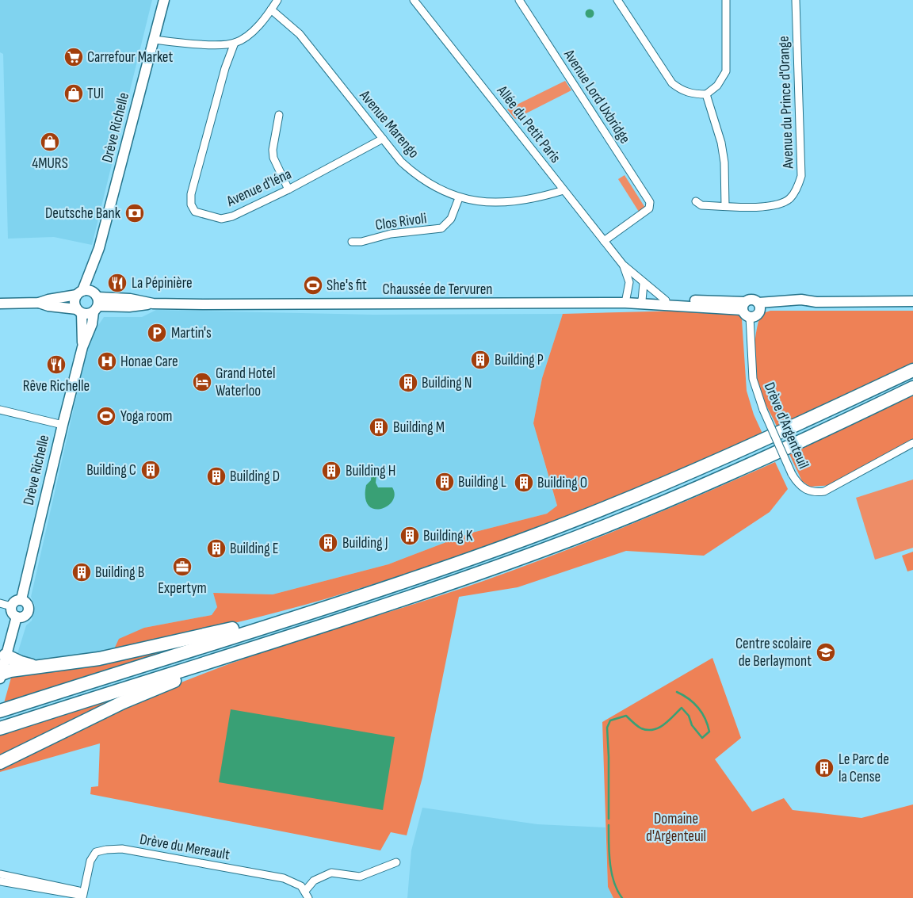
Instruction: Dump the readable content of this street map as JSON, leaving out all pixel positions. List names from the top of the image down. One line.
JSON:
{"streets":{"main road":["Drève Richelle","Chaussée de Tervuren"],"street":["Avenue Lord Uxbridge","Avenue du Prince d'Orange","Avenue Marengo","Allée du Petit Paris","Avenue d'Iéna","Clos Rivoli","Drève d'Argenteuil","Drève du Mereault"]},"crossings":[["Avenue Lord Uxbridge","Allée du Petit Paris"],["Avenue Marengo","Allée du Petit Paris"],["Avenue Marengo","Avenue d'Iéna"],["Avenue Marengo","Clos Rivoli"],["Allée du Petit Paris","Chaussée de Tervuren"],["Drève Richelle","Chaussée de Tervuren"],["Chaussée de Tervuren","Drève d'Argenteuil"]],"parks":["Domaine d'Argenteuil"],"places":{"supermarket":["Carrefour Market"],"shop":["TUI","4MURS"],"bank":["Deutsche Bank"],"restaurant":["La Pépinière","Rêve Richelle"],"sports":["She's fit","Yoga room"],"parking":["Martin's"],"building":["Building P","Building N","Building M","Building C","Building H","Building D","Building L","Building O","Building K","Building J","Building E","Building B","Le Parc de la Cense"],"hospital":["Honae Care"],"hotel":["Grand Hotel Waterloo"],"office":["Expertym"],"school or university":["Centre scolaire de Berlaymont"]}}
